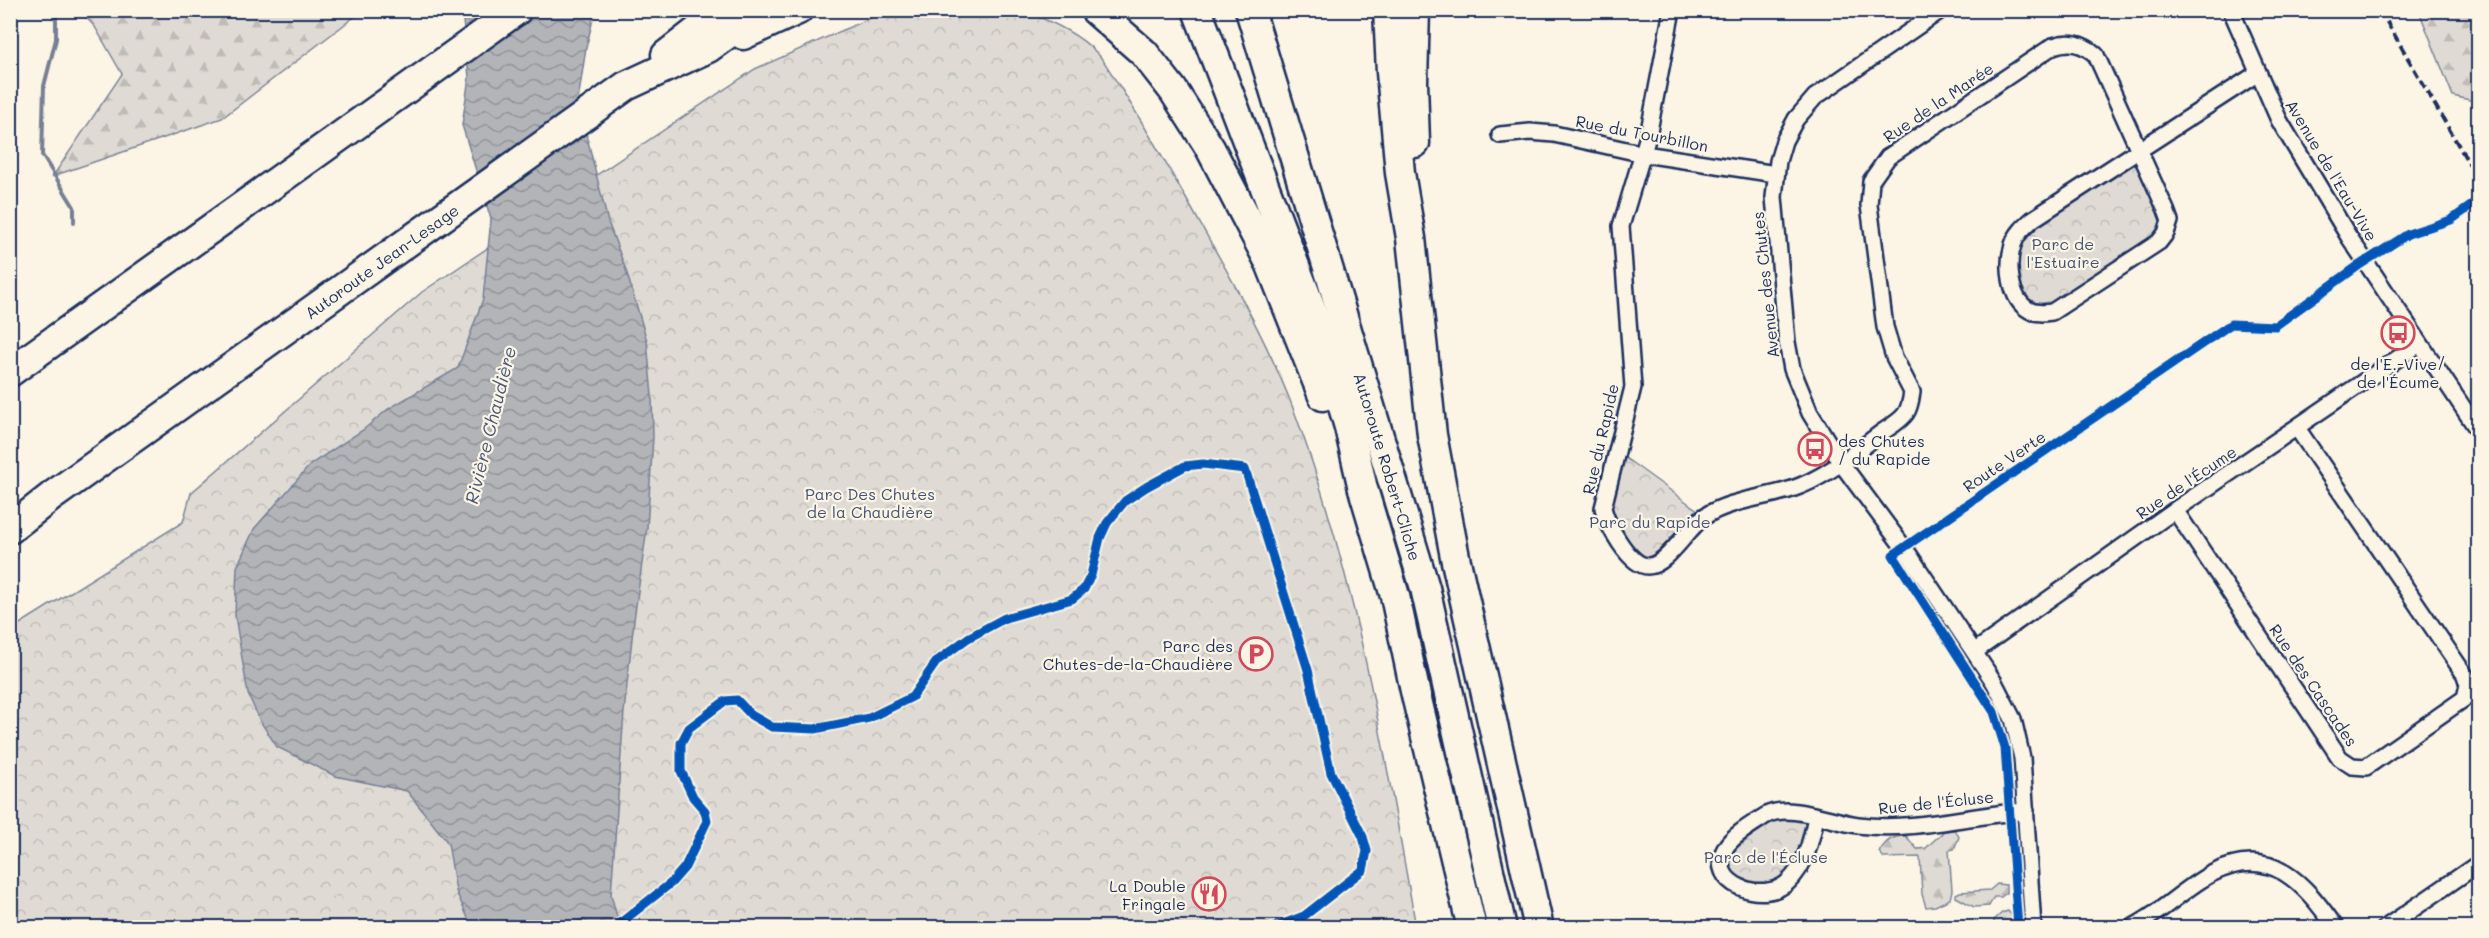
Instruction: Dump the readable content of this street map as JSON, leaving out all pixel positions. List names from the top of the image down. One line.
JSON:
{"streets":{"highway":["Autoroute Jean-Lesage","Autoroute Robert-Cliche"],"street":["Rue de la Marée","Rue du Tourbillon","Avenue de l'Eau-Vive","Avenue des Chutes","Rue du Rapide","Rue de l'Écume","Rue des Cascades","Rue de l'Écluse"],"cycle path":["Route Verte"]},"crossings":[["Rue de la Marée","Avenue des Chutes"],["Rue de la Marée","Rue du Rapide"],["Rue du Tourbillon","Avenue des Chutes"],["Rue du Tourbillon","Rue du Rapide"],["Avenue de l'Eau-Vive","Rue de l'Écume"],["Avenue des Chutes","Rue du Rapide"],["Avenue des Chutes","Rue de l'Écume"],["Avenue des Chutes","Rue de l'Écluse"],["Rue de l'Écume","Rue des Cascades"]],"water":["Rivière Chaudière"],"parks":["Parc de l'Estuaire","Parc Des Chutes de la Chaudière","Parc du Rapide","Parc de l'Écluse"],"places":{"bus stop":["de l'E.-Vive/ de l'Écume","des Chutes / du Rapide"],"parking":["Parc des Chutes-de-la-Chaudière"],"restaurant":["La Double Fringale"]}}
